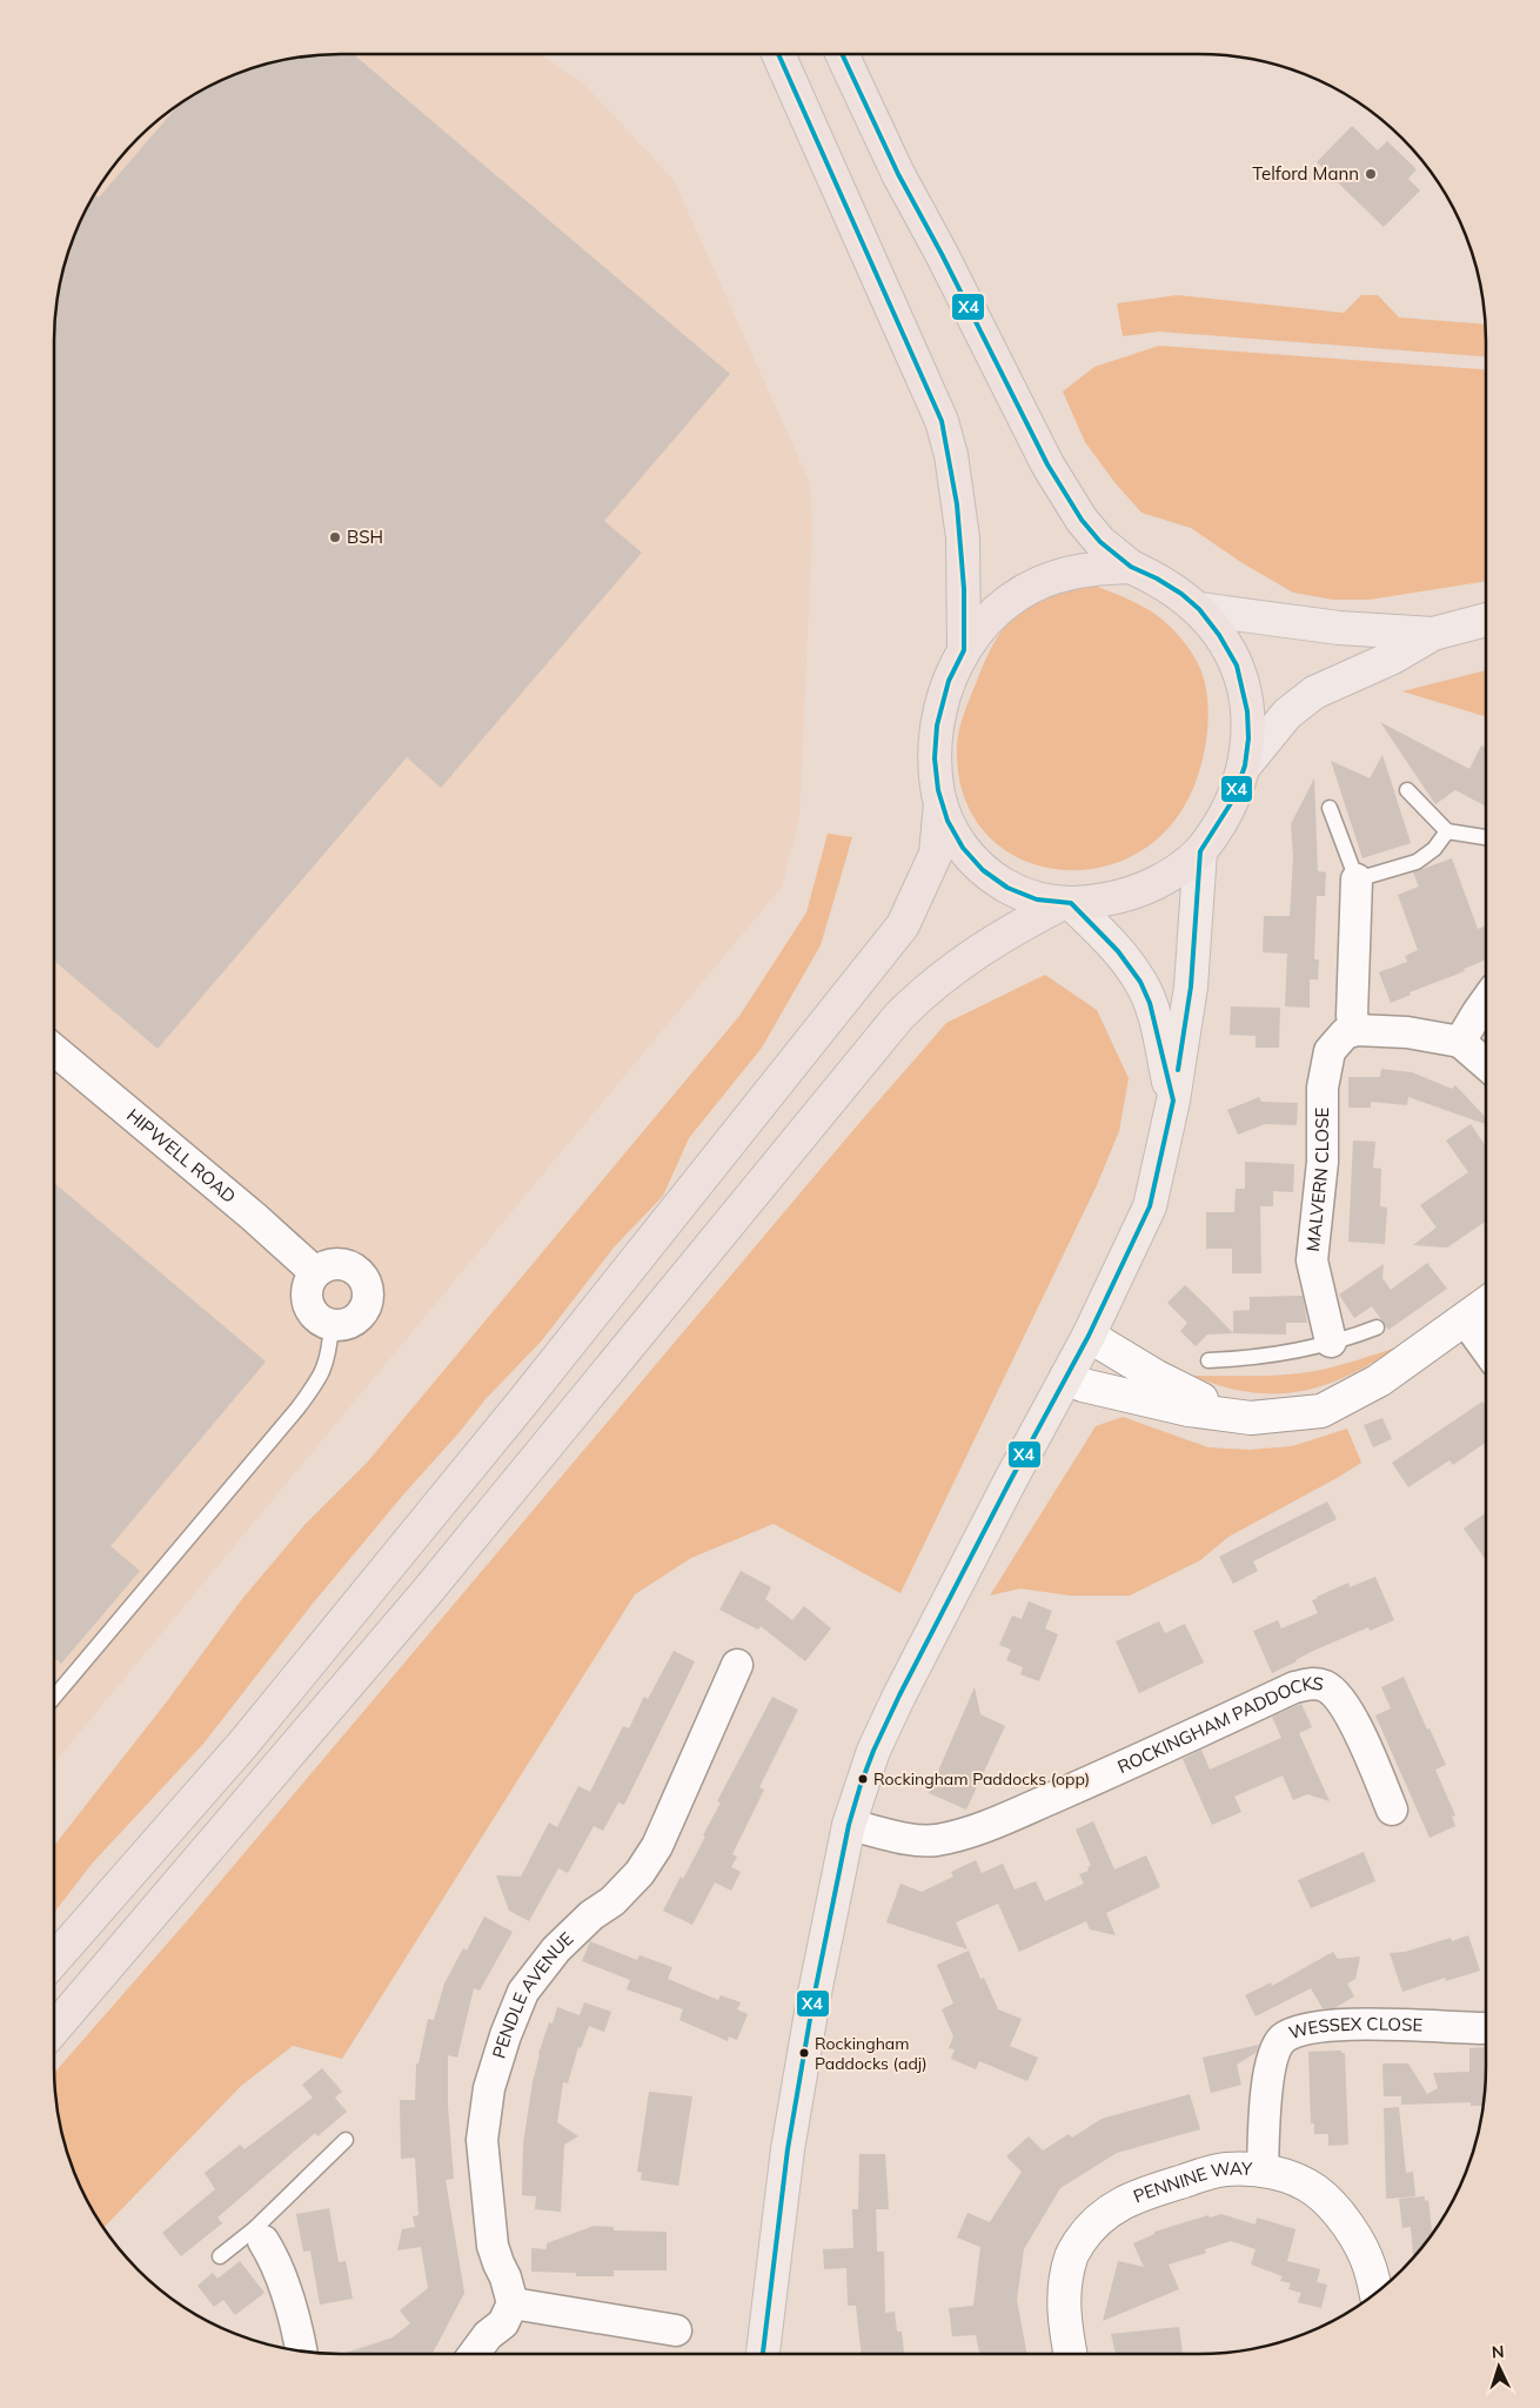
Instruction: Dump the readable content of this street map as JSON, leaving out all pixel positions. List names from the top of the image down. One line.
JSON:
{"streets":{"street":["HIPWELL ROAD","MALVERN CLOSE","ROCKINGHAM PADDOCKS","PENDLE AVENUE","WESSEX CLOSE","PENNINE WAY"]},"crossings":[["WESSEX CLOSE","PENNINE WAY"]],"places":["Telford Mann","BSH","Rockingham Paddocks (opp)","Rockingham Paddocks (adj)"],"lines":["transit line X4"],"north":"top"}
